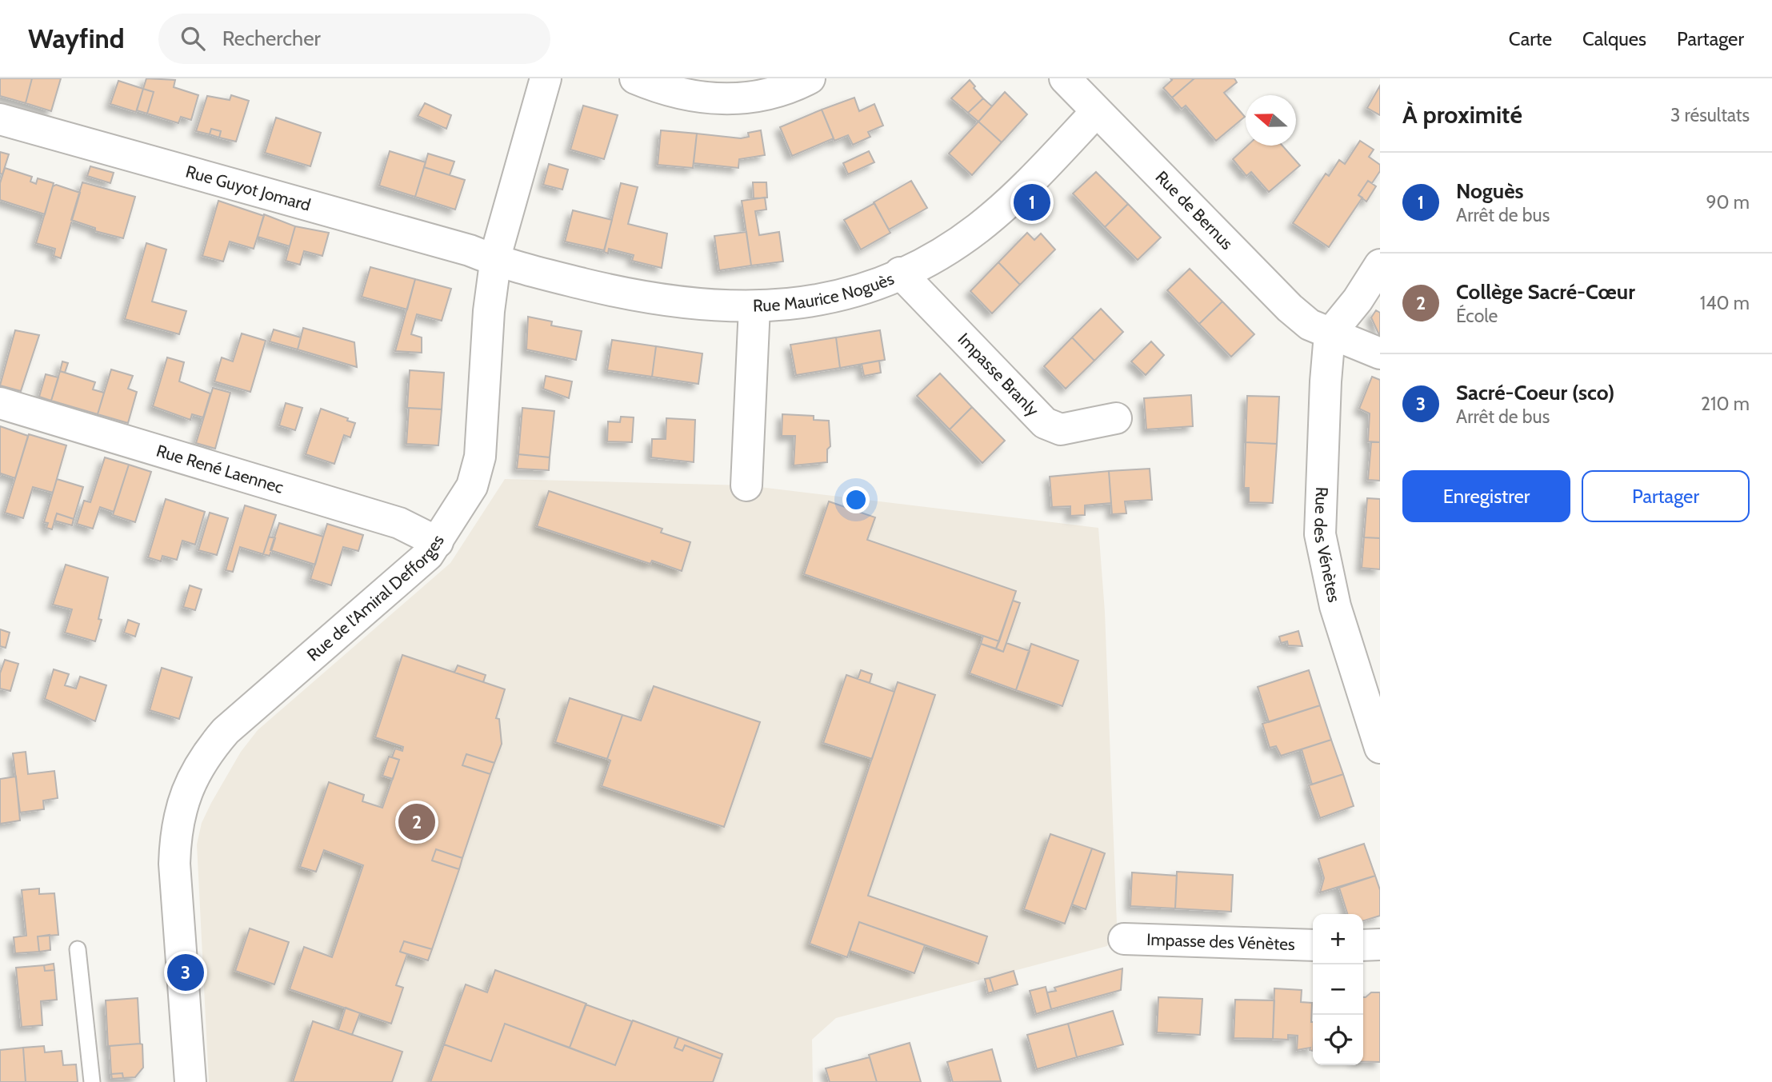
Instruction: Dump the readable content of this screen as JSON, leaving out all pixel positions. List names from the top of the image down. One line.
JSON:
{"streets":{"street":["Rue Guyot Jomard","Rue de Bernus","Rue Maurice Noguès","Impasse Branly","Rue René Laennec","Rue des Vénètes","Rue de l'Amiral Defforges","Impasse des Vénètes"]},"crossings":[["Rue Guyot Jomard","Rue Maurice Noguès"],["Rue Guyot Jomard","Rue de l'Amiral Defforges"],["Rue de Bernus","Rue Maurice Noguès"],["Rue de Bernus","Rue des Vénètes"],["Rue Maurice Noguès","Impasse Branly"],["Rue Maurice Noguès","Rue de l'Amiral Defforges"],["Rue René Laennec","Rue de l'Amiral Defforges"]],"north":"left","page":{"header":"Wayfind","search":"Rechercher","nav":["Carte","Calques","Partager"],"heading":["À proximité","3 résultats"],"list":[{"mark":"1","name":"Noguès","note":"Arrêt de bus","value":"90 m"},{"mark":"2","name":"Collège Sacré-Cœur","note":"École","value":"140 m"},{"mark":"3","name":"Sacré-Coeur (sco)","note":"Arrêt de bus","value":"210 m"}],"pins":["1","2","3"],"buttons":["Enregistrer","Partager"],"map_buttons":["+","−"]}}
